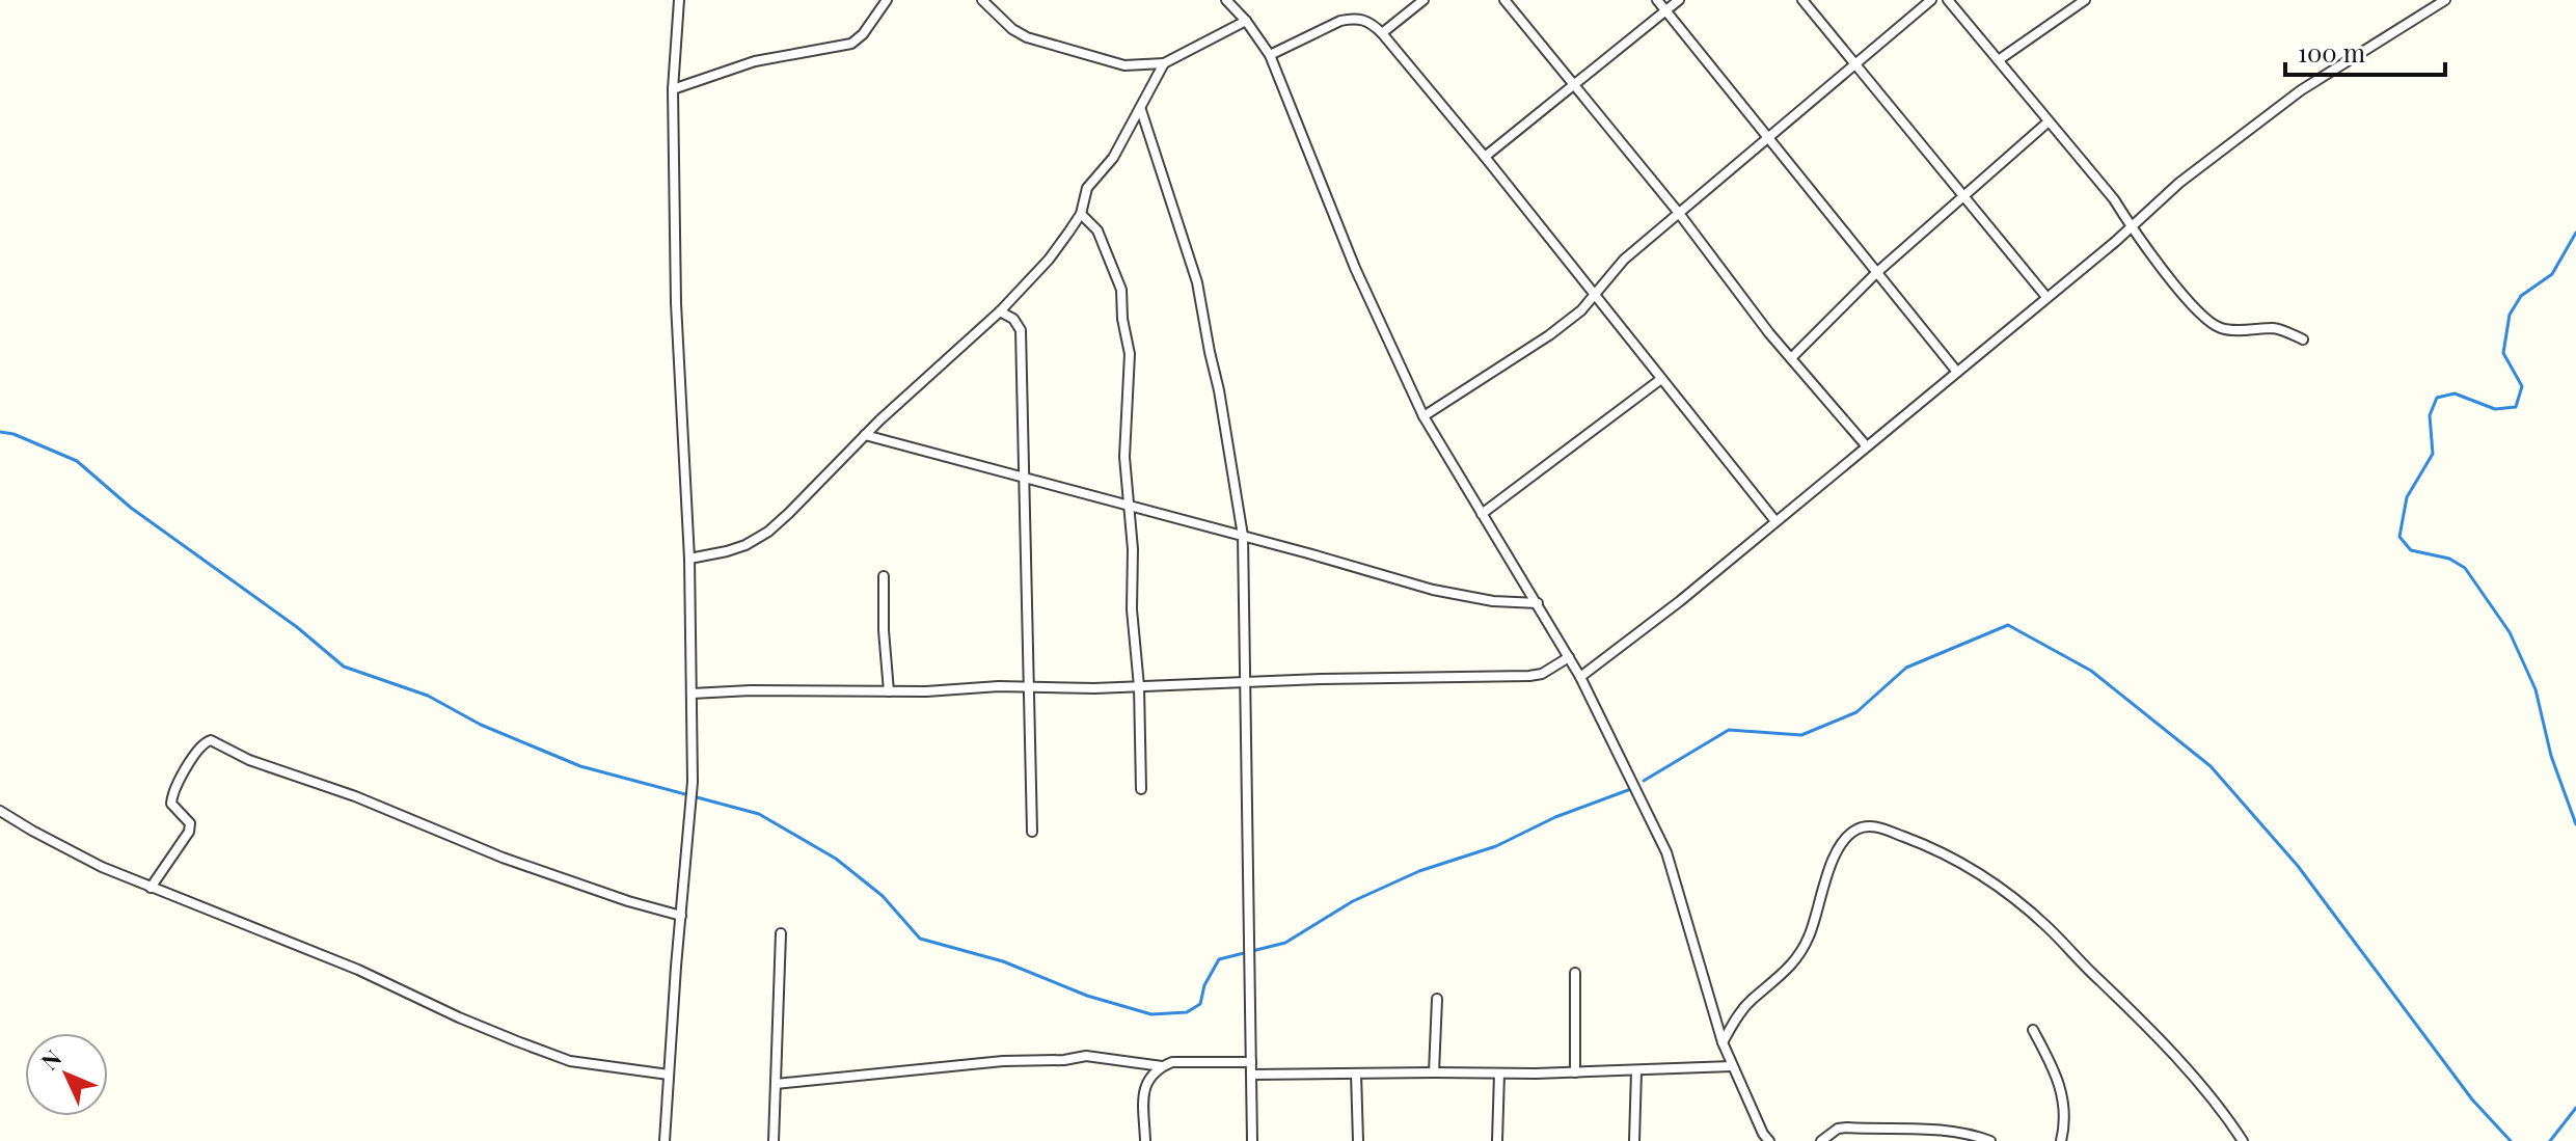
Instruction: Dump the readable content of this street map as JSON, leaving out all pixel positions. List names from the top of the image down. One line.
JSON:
{"scale_bar":"100 m","north":"top left"}
